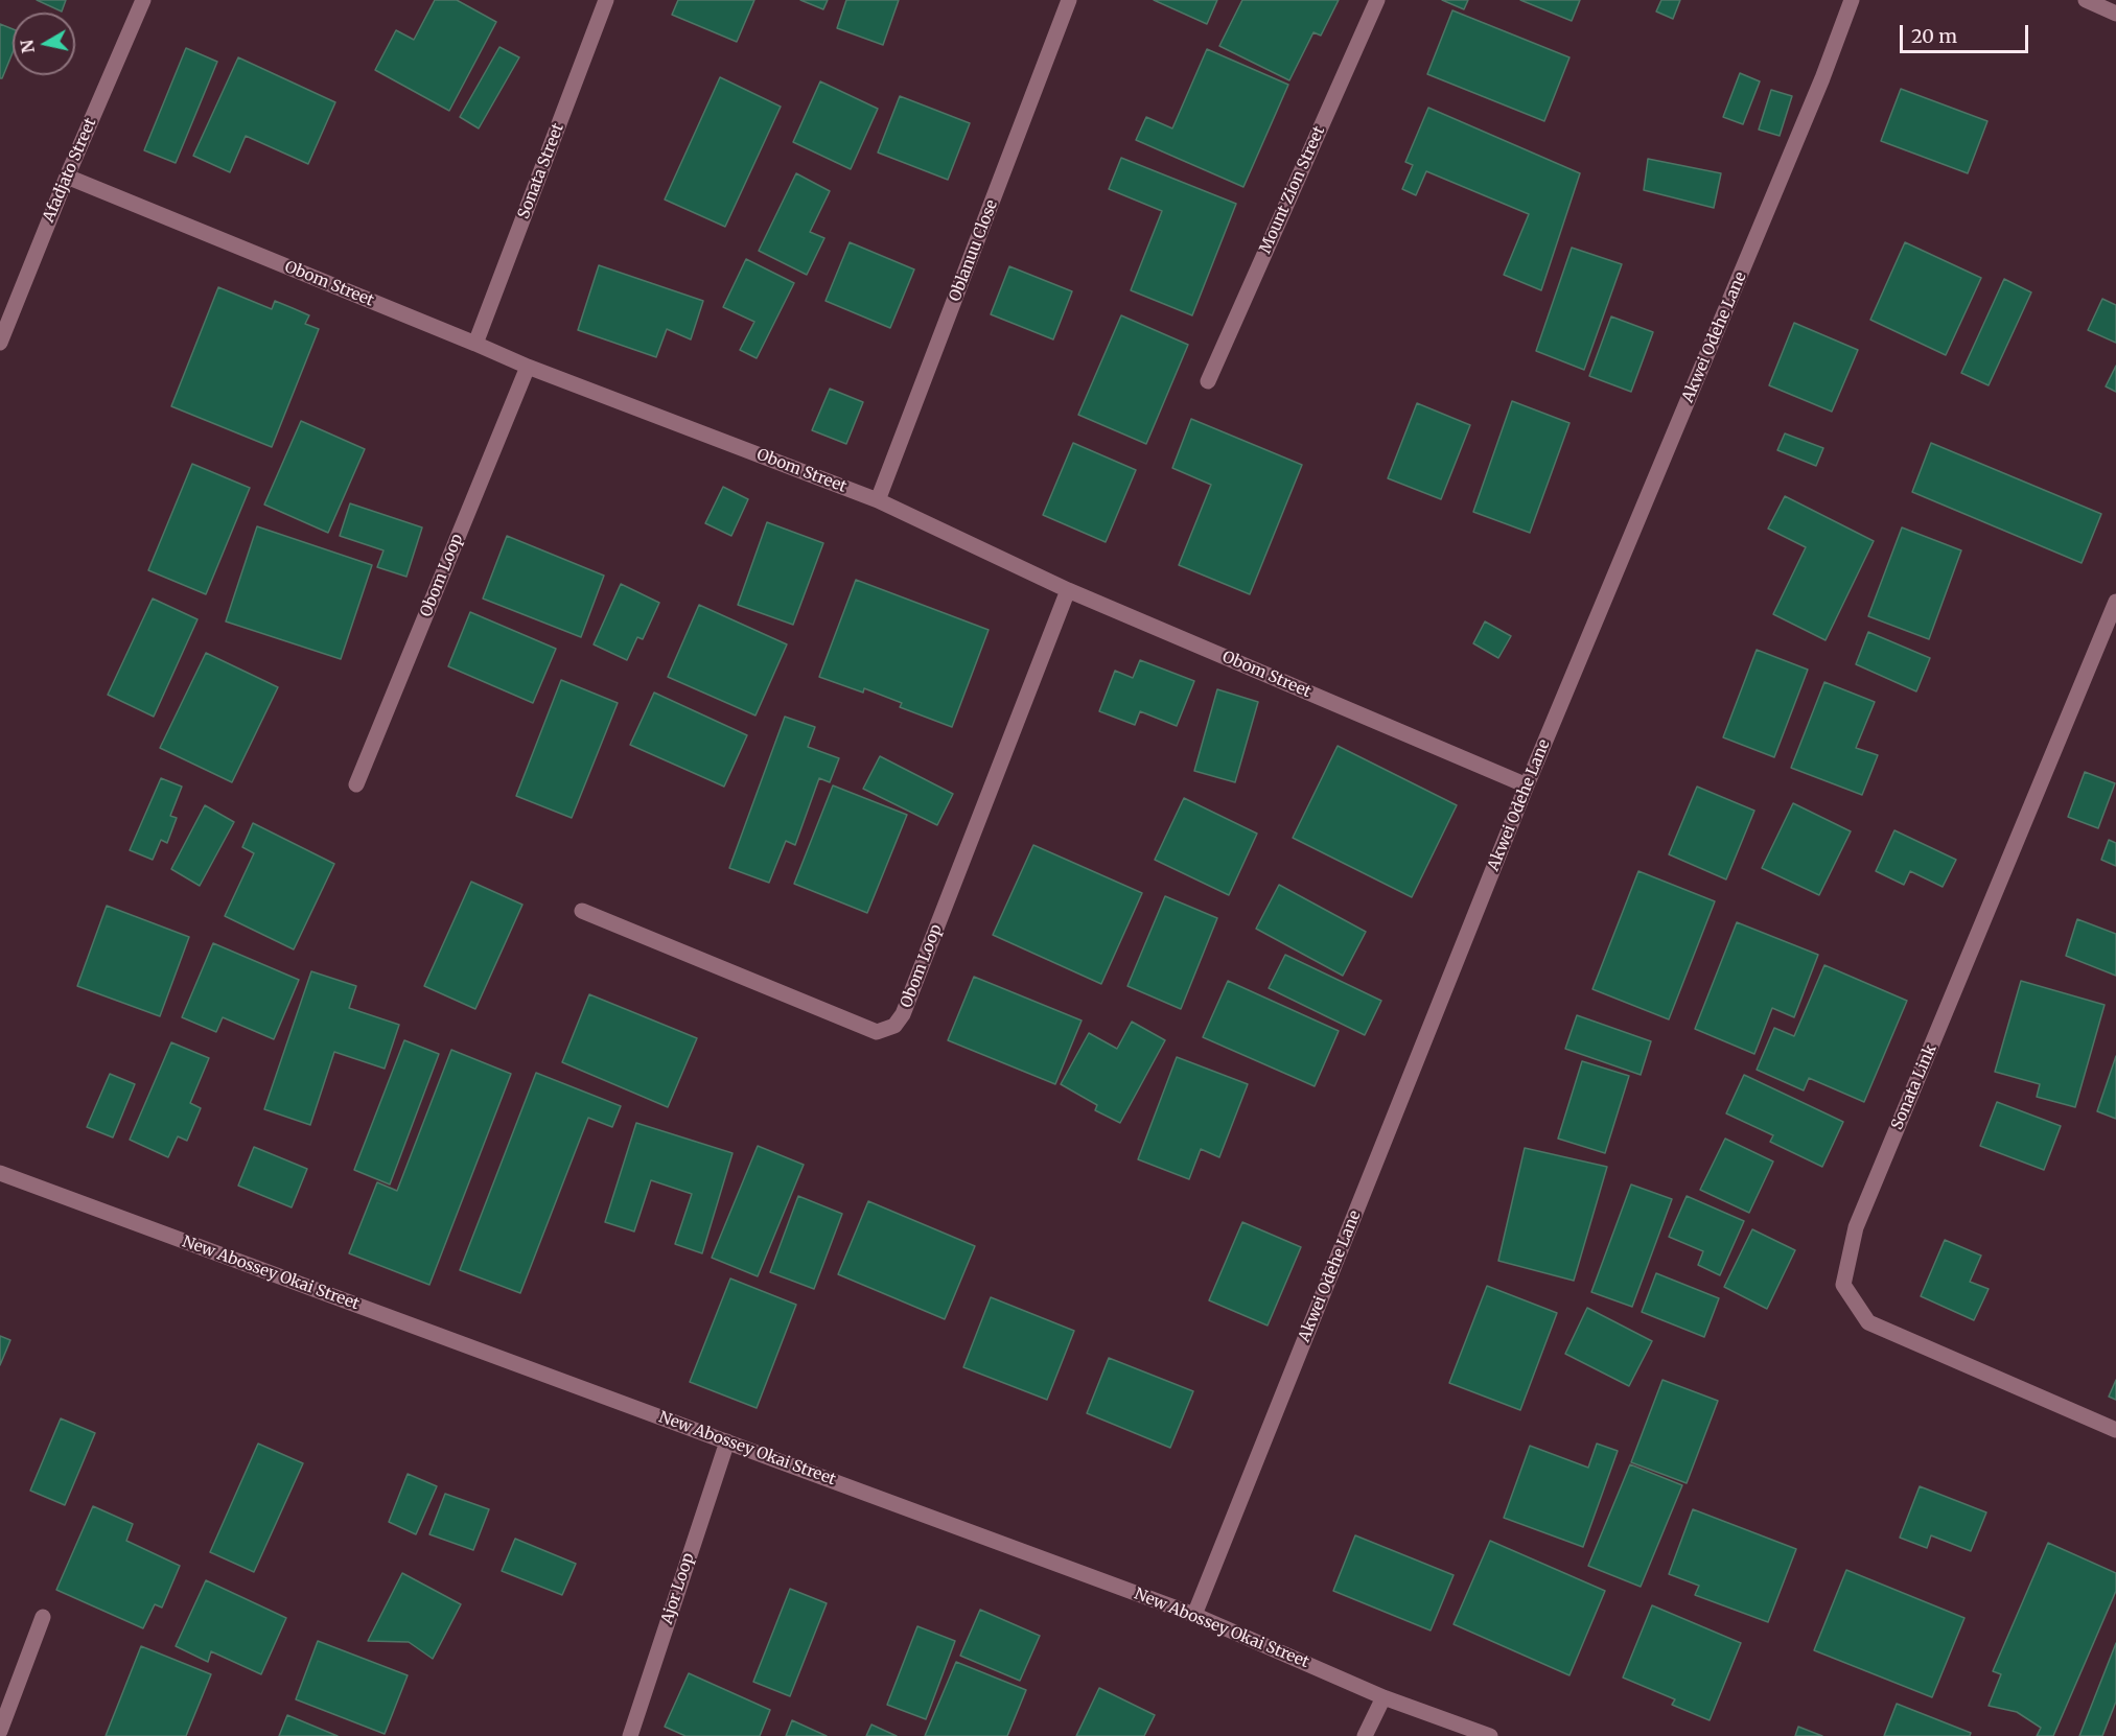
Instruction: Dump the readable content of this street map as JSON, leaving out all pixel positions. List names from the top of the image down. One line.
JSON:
{"streets":{"street":["Afadjato Street","Sonata Street","Mount Zion Street","Oblanuu Close","Obom Street","Akwei Odehe Lane","Obom Loop","Sonata Link","New Abossey Okai Street","Ajor Loop"]},"crossings":[["Afadjato Street","Obom Street"],["Sonata Street","Obom Street"],["Oblanuu Close","Obom Street"],["Obom Street","Akwei Odehe Lane"],["Obom Street","Obom Loop"],["Akwei Odehe Lane","New Abossey Okai Street"],["New Abossey Okai Street","Ajor Loop"]],"scale_bar":"20 m","north":"left"}
